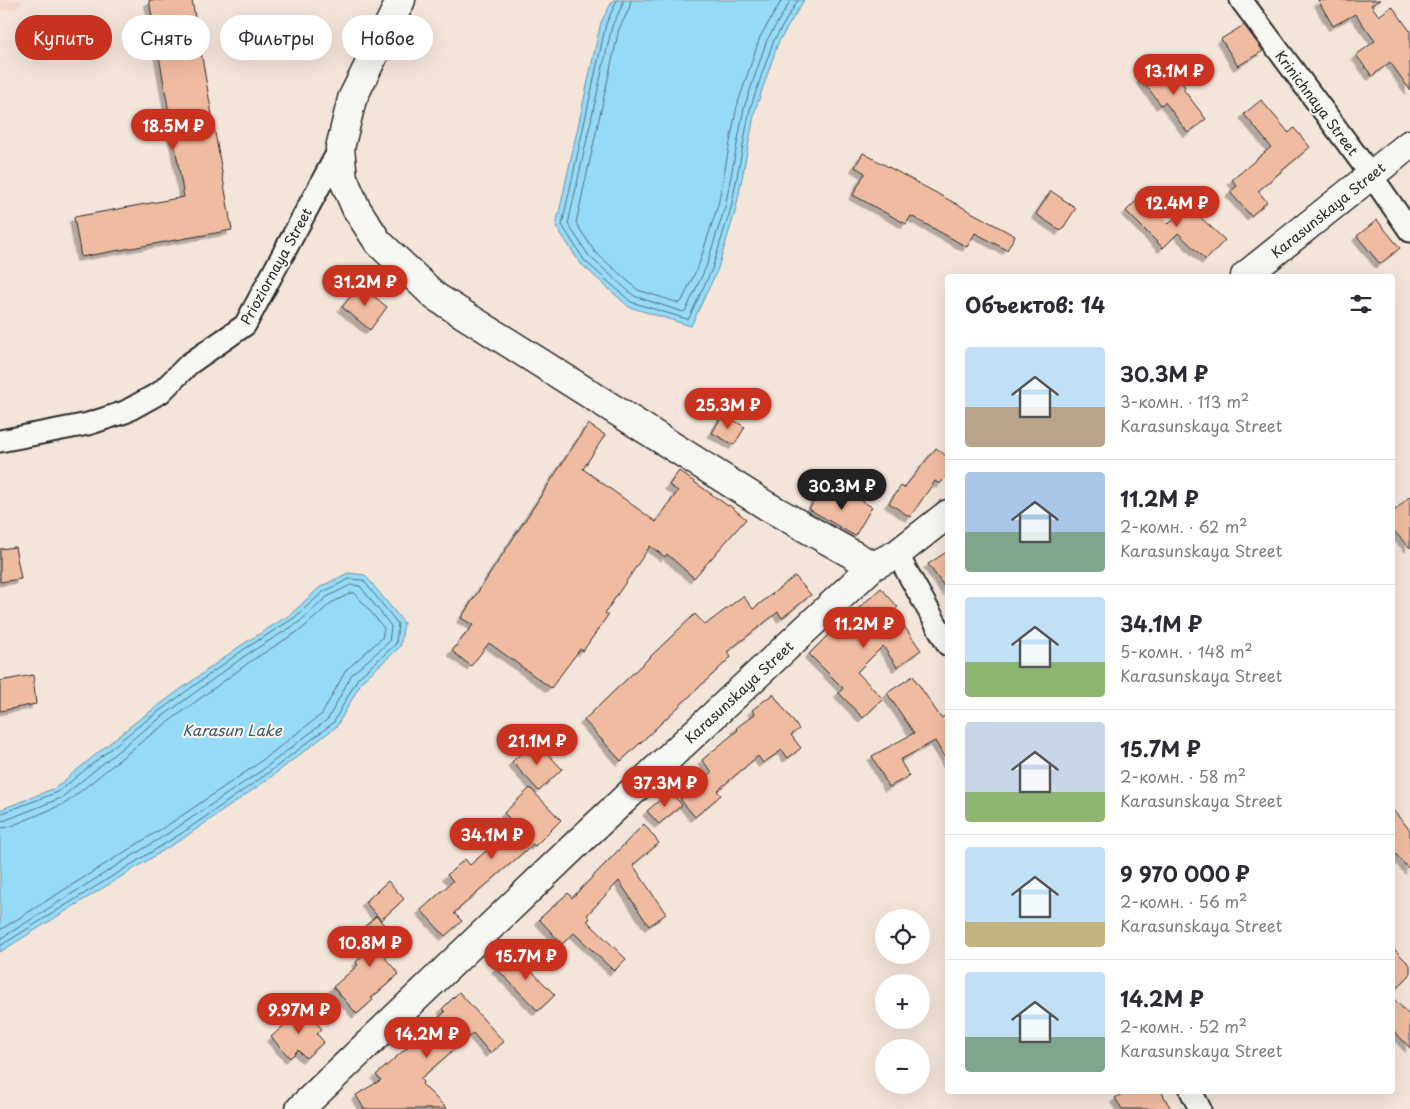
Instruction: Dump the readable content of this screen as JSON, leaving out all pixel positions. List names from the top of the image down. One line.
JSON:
{"streets":{"street":["Krinichnaya Street","Karasunskaya Street","Prioziornaya Street"]},"crossings":[["Krinichnaya Street","Karasunskaya Street"]],"water":["Karasun Lake"],"page":{"chip":["Купить","Снять","Фильтры","Новое"],"price":["13.1M ₽","18.5M ₽","12.4M ₽","31.2M ₽","25.3M ₽","30.3M ₽","11.2M ₽","21.1M ₽","37.3M ₽","34.1M ₽","10.8M ₽","15.7M ₽","9.97M ₽","14.2M ₽"],"heading":"Объектов: 14","list":[{"name":"30.3M ₽","note":"3-комн. · 113 m² · Karasunskaya Street"},{"name":"11.2M ₽","note":"2-комн. · 62 m² · Karasunskaya Street"},{"name":"34.1M ₽","note":"5-комн. · 148 m² · Karasunskaya Street"},{"name":"15.7M ₽","note":"2-комн. · 58 m² · Karasunskaya Street"},{"name":"9 970 000 ₽","note":"2-комн. · 56 m² · Karasunskaya Street"},{"name":"14.2M ₽","note":"2-комн. · 52 m² · Karasunskaya Street"}],"map_buttons":["+","−"]}}
